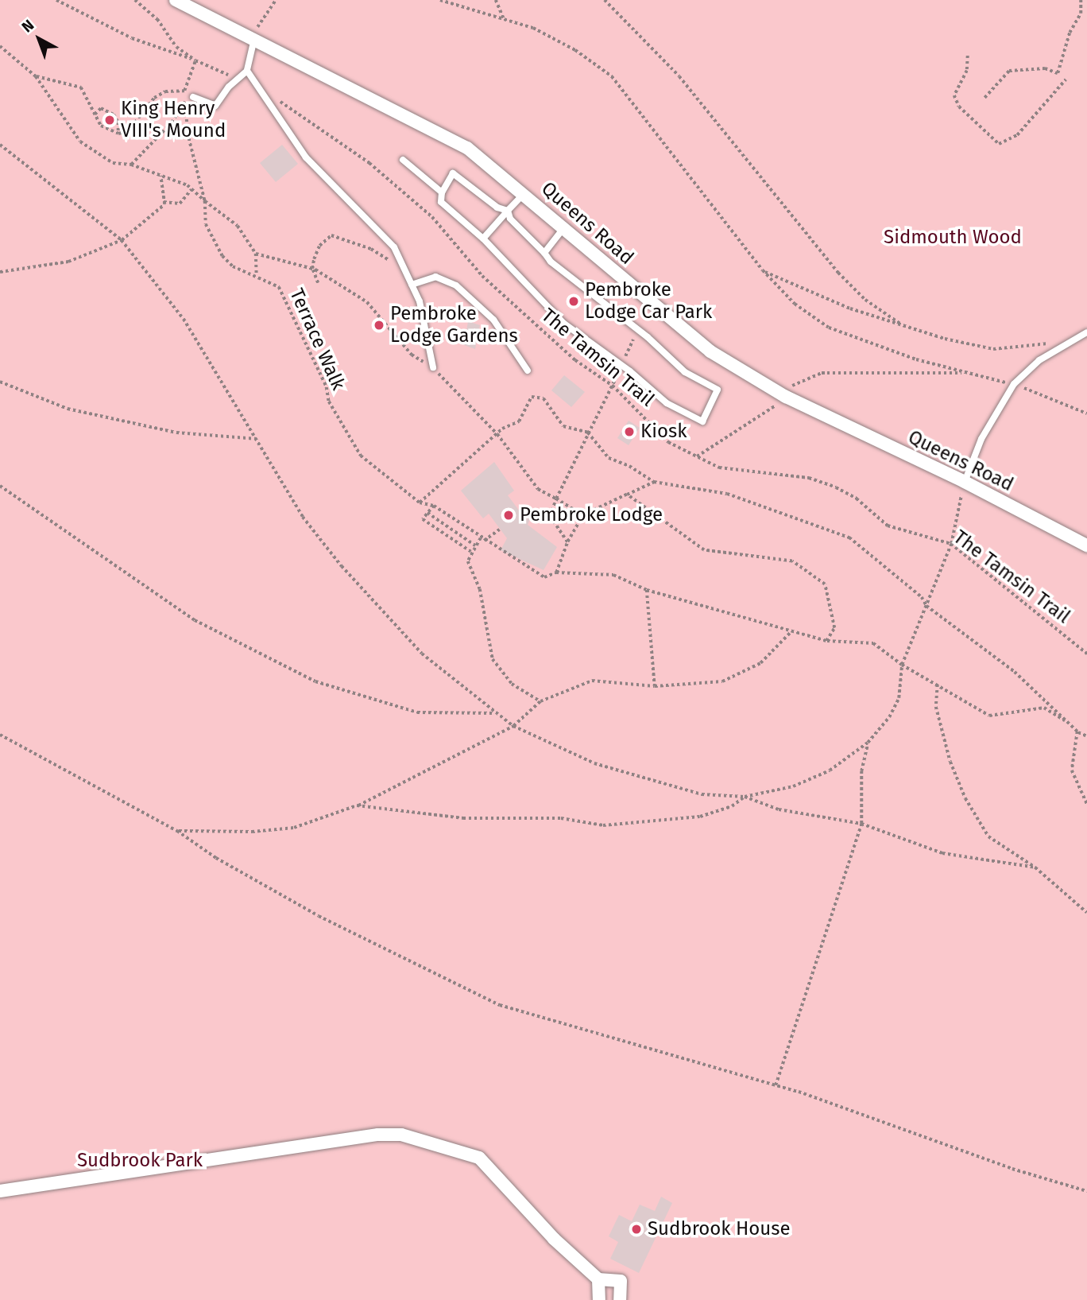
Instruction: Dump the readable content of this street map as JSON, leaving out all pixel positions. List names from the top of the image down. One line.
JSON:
{"streets":{"street":["Queens Road"],"path":["Terrace Walk","The Tamsin Trail"]},"parks":["Sidmouth Wood","Sudbrook Park"],"places":["King Henry VIII's Mound","Pembroke Lodge Car Park","Pembroke Lodge Gardens","Kiosk","Pembroke Lodge","Sudbrook House"],"north":"top left"}
